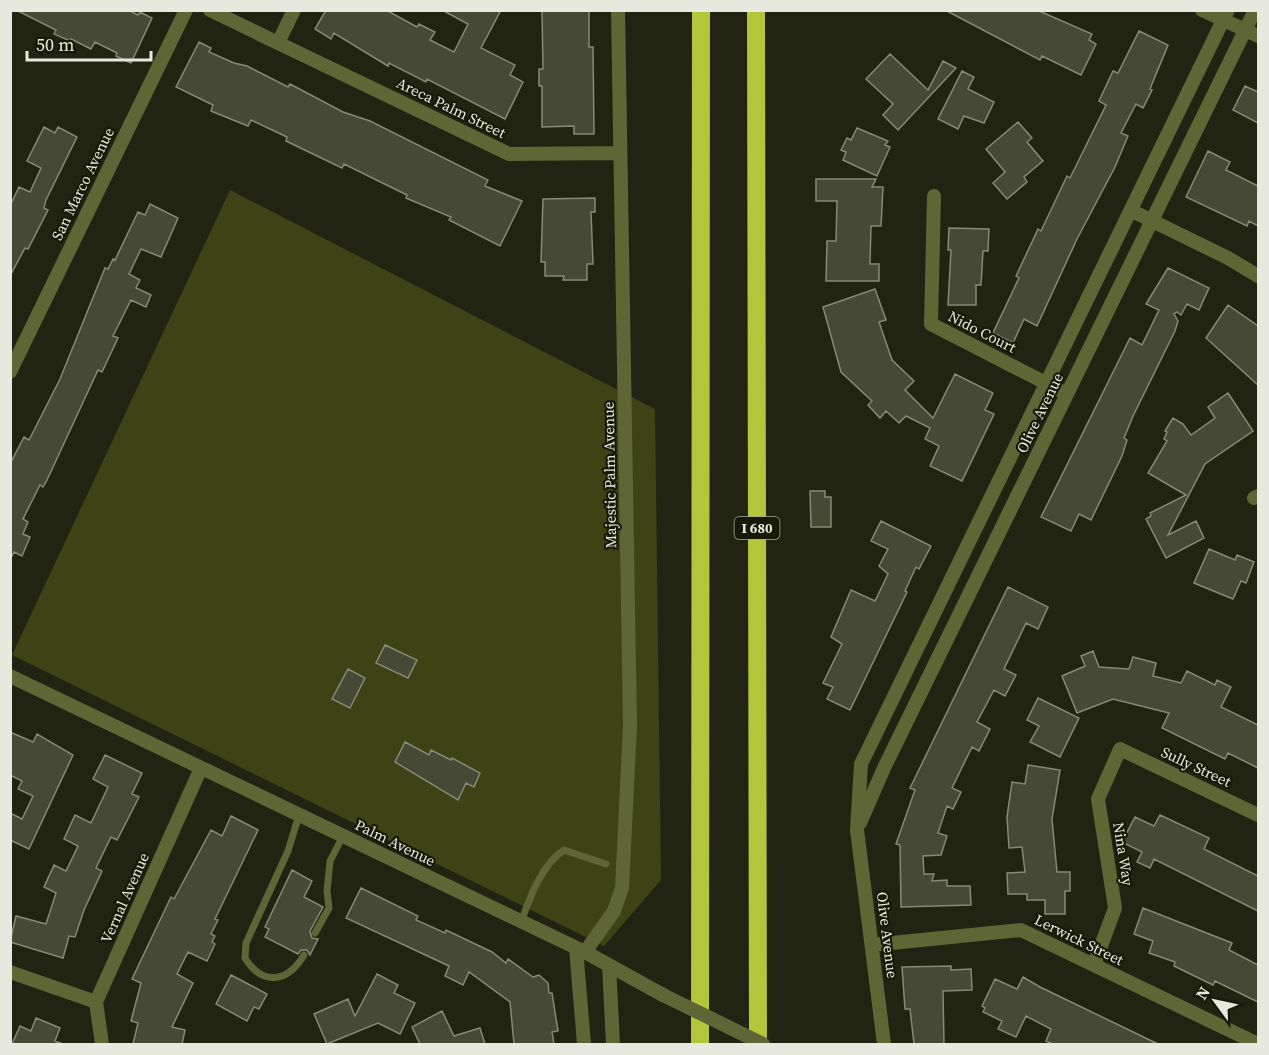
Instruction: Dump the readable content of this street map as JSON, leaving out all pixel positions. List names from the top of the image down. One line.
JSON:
{"streets":{"highway":["I 680"],"street":["Areca Palm Street","San Marco Avenue","Nido Court","Olive Avenue","Majestic Palm Avenue","Sully Street","Palm Avenue","Nina Way","Vernal Avenue","Lerwick Street"]},"crossings":[["Areca Palm Street","Majestic Palm Avenue"],["Nido Court","Olive Avenue"],["Olive Avenue","Lerwick Street"],["Majestic Palm Avenue","Palm Avenue"],["Sully Street","Nina Way"],["Palm Avenue","Vernal Avenue"],["Nina Way","Lerwick Street"]],"scale_bar":"50 m","north":"top left"}
